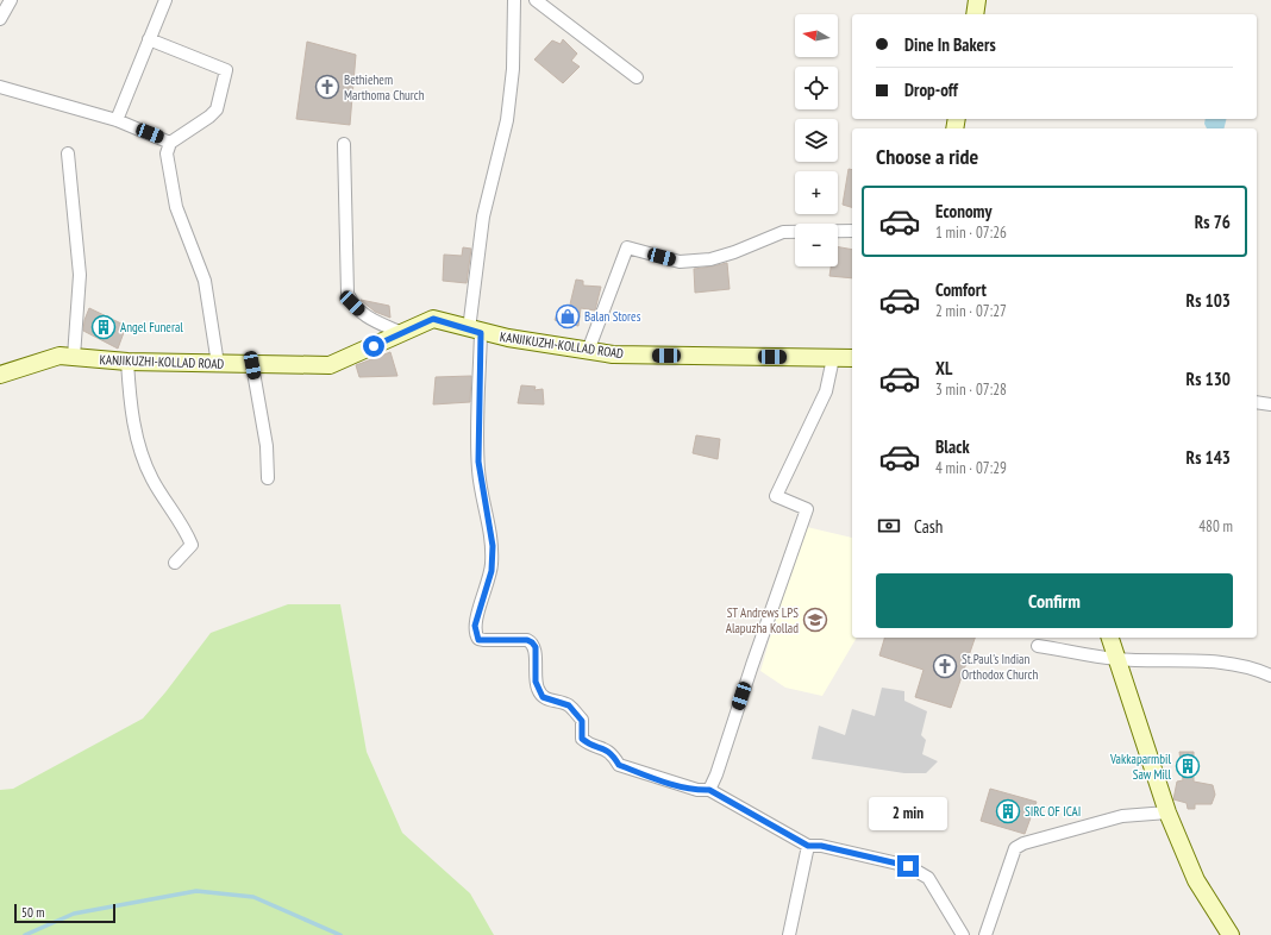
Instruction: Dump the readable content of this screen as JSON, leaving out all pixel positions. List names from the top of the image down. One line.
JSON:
{"streets":{"main road":["KANJIKUZHI-KOLLAD ROAD"]},"places":{"church":["Bethiehem Marthoma Church","St.Paul's Indian Orthodox Church"],"shop":["Balan Stores"],"building":["Angel Funeral","Vakkaparmbil Saw Mill","SIRC OF ICAI"],"school or university":["ST Andrews LPS Alapuzha Kollad"]},"scale_bar":"50 m","north":"left","page":{"map_buttons":["+","−"],"banner":["Dine In Bakers","Drop-off"],"heading":"Choose a ride","list":[{"name":"Economy","note":"1 min · 07:26","value":"Rs 76"},{"name":"Comfort","note":"2 min · 07:27","value":"Rs 103"},{"name":"XL","note":"3 min · 07:28","value":"Rs 130"},{"name":"Black","note":"4 min · 07:29","value":"Rs 143"}],"pay":["Cash","480 m"],"buttons":"Confirm","bubble":"2 min","scale":"50 m"}}
